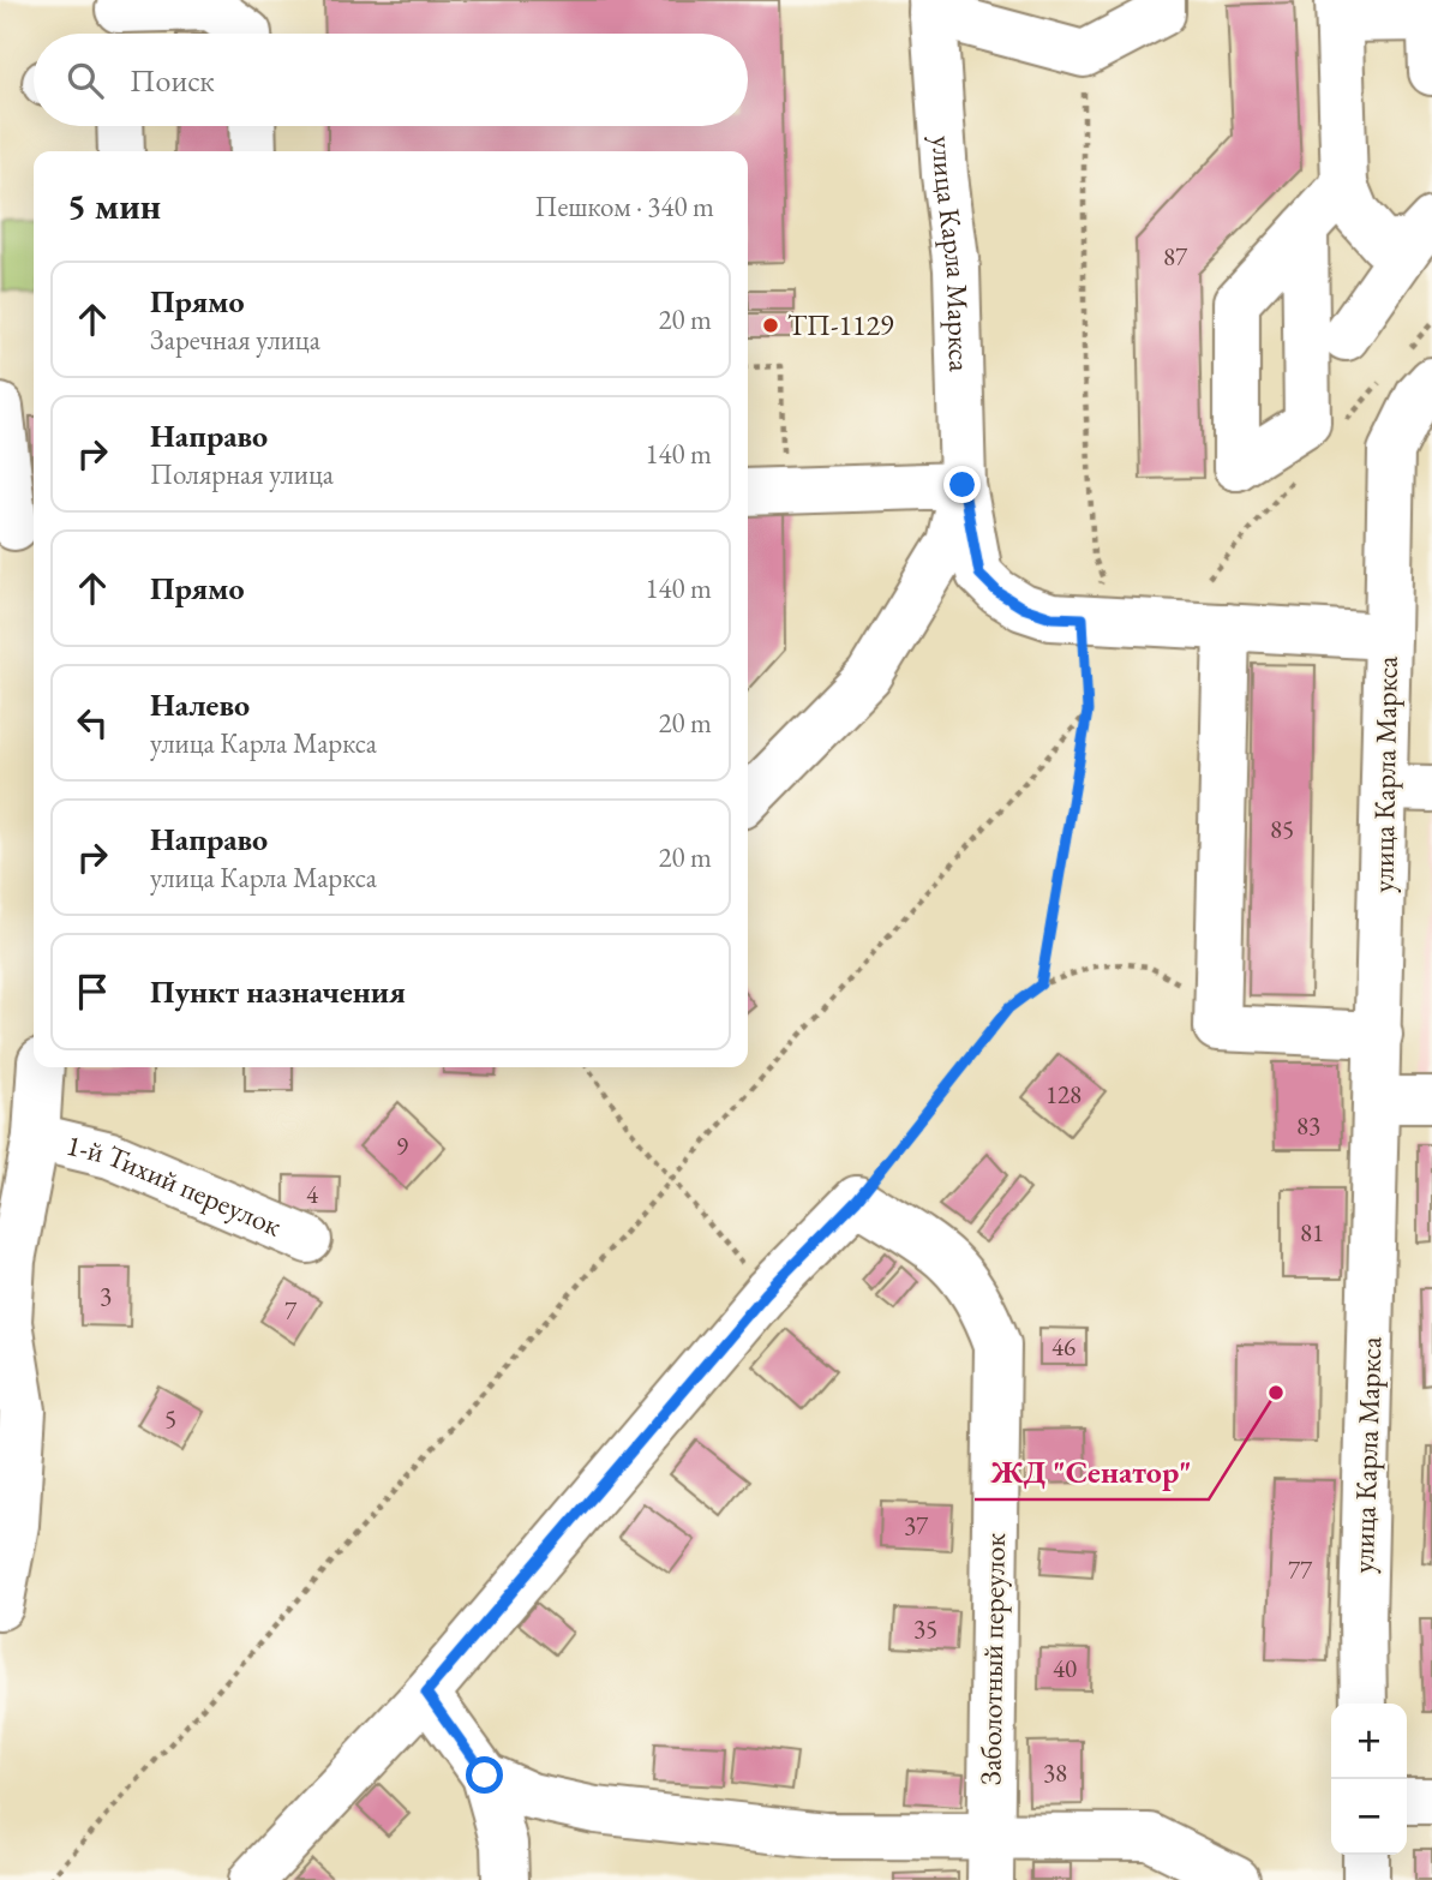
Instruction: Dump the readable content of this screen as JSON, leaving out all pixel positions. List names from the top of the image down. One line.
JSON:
{"streets":{"street":["улица Карла Маркса","1-й Тихий переулок","Заболотный переулок"]},"places":["ТП-1129","ЖД \"Сенатор\""],"house_numbers":["87","85","128","83","9","4","81","3","7","46","5","37","77","35","40","38"],"page":{"search":"Поиск","heading":["5 мин","Пешком · 340 m"],"list":[["Прямо","Заречная улица","20 m"],["Направо","Полярная улица","140 m"],["Прямо","140 m"],["Налево","улица Карла Маркса","20 m"],["Направо","улица Карла Маркса","20 m"],"Пункт назначения"],"map_buttons":["+","−"]}}
